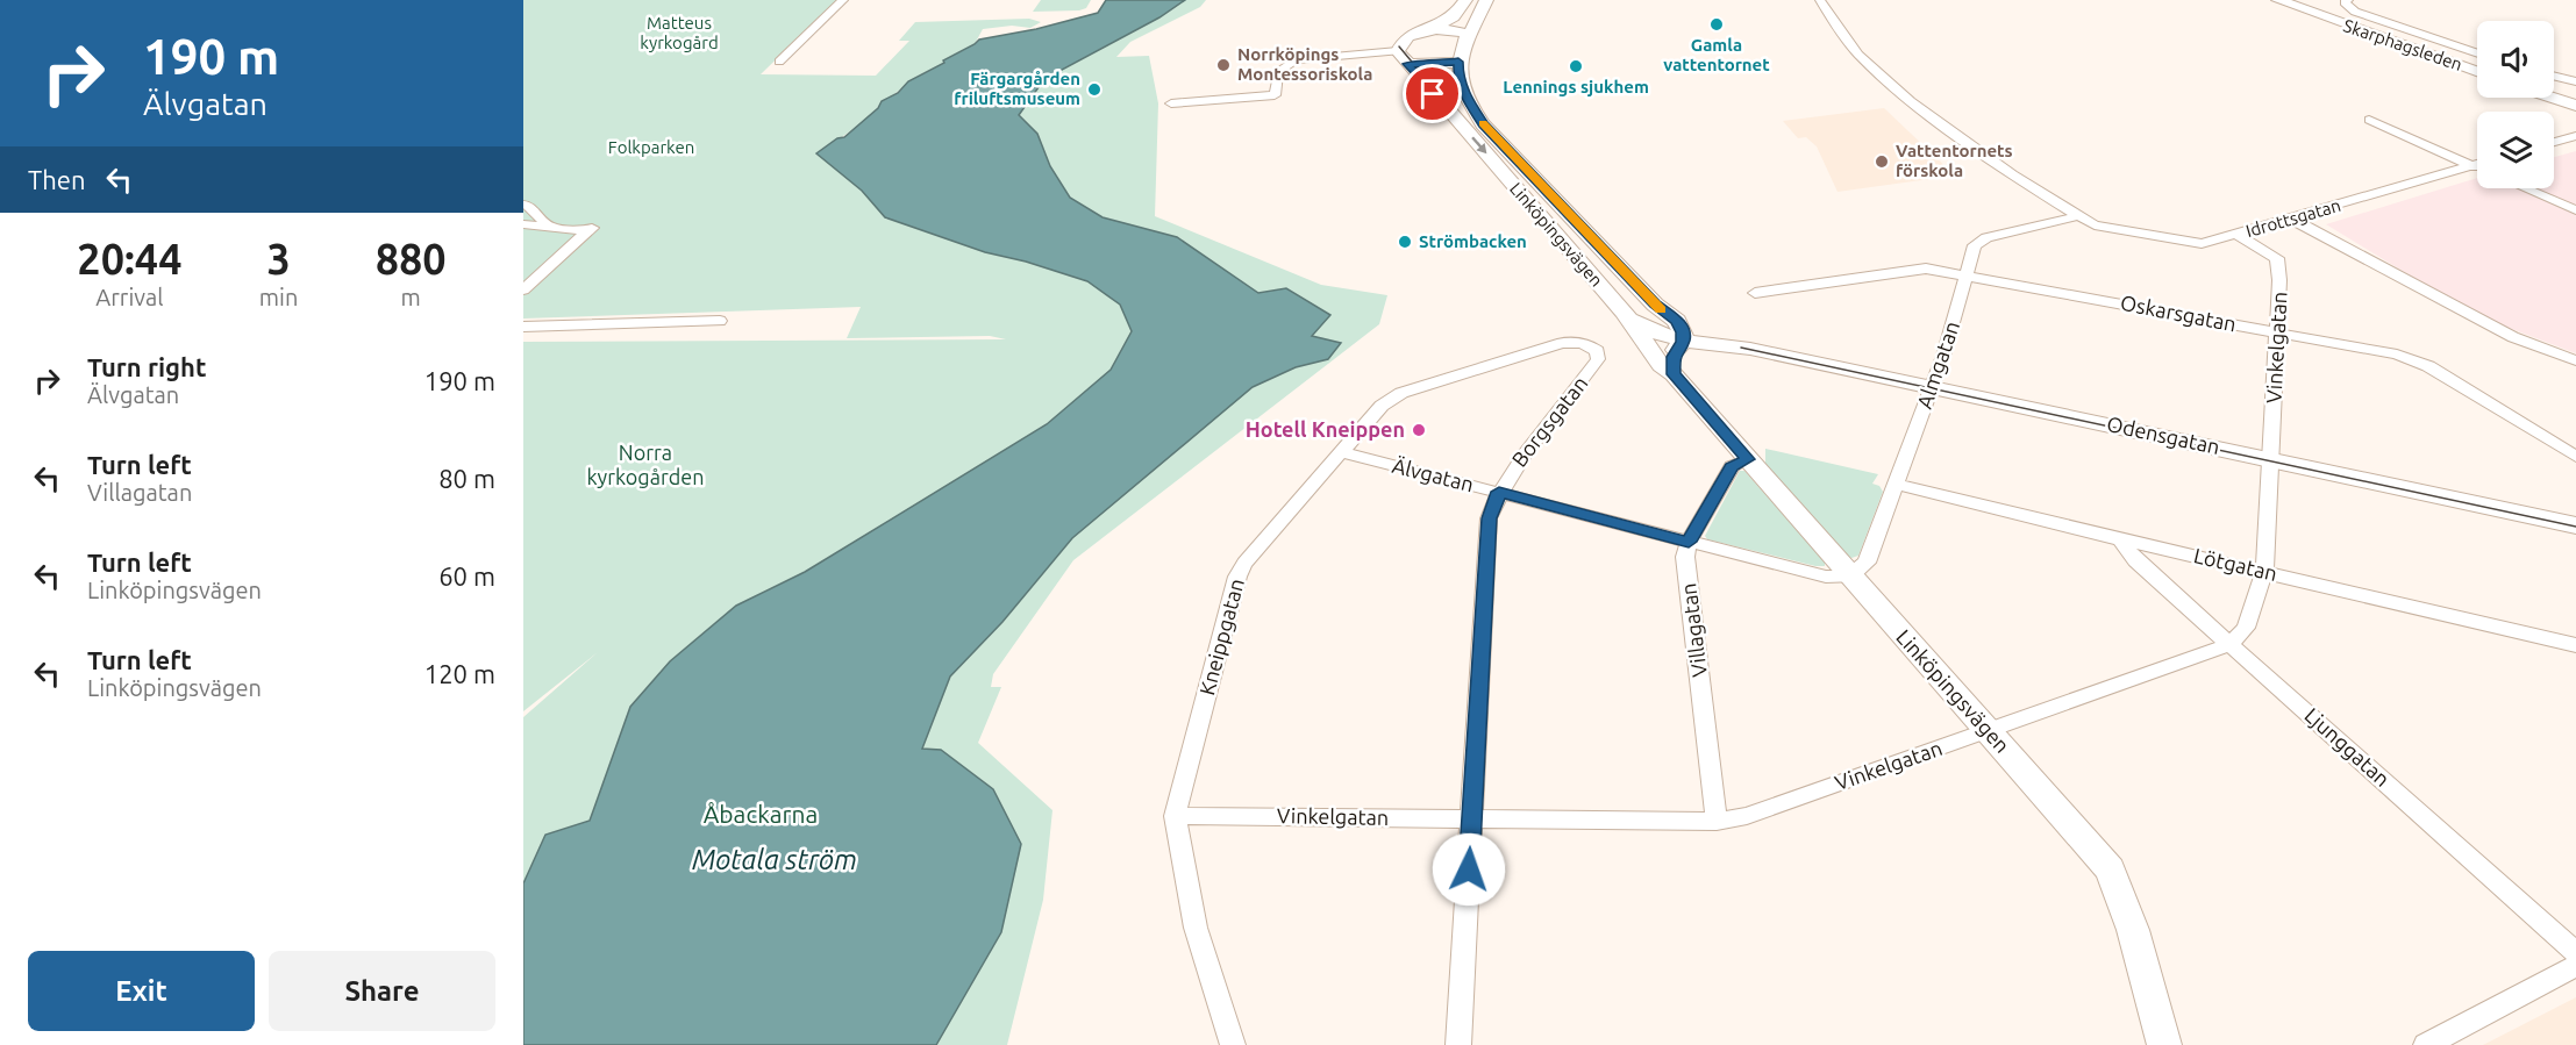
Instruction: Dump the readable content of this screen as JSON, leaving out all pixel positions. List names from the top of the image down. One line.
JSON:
{"streets":{"street":["Skarphagsleden","Idrottsgatan","Linköpingsvägen","Oskarsgatan","Vinkelgatan","Almgatan","Borgsgatan","Odensgatan","Älvgatan","Lötgatan","Villagatan","Kneippgatan","Ljunggatan"]},"crossings":[["Idrottsgatan","Vinkelgatan"],["Idrottsgatan","Almgatan"],["Linköpingsvägen","Vinkelgatan"],["Linköpingsvägen","Almgatan"],["Linköpingsvägen","Odensgatan"],["Linköpingsvägen","Älvgatan"],["Linköpingsvägen","Villagatan"],["Oskarsgatan","Vinkelgatan"],["Oskarsgatan","Almgatan"],["Vinkelgatan","Borgsgatan"],["Vinkelgatan","Odensgatan"],["Vinkelgatan","Lötgatan"],["Vinkelgatan","Villagatan"],["Vinkelgatan","Kneippgatan"],["Vinkelgatan","Ljunggatan"],["Almgatan","Odensgatan"],["Almgatan","Älvgatan"],["Almgatan","Lötgatan"],["Borgsgatan","Älvgatan"],["Borgsgatan","Kneippgatan"],["Älvgatan","Villagatan"],["Älvgatan","Kneippgatan"],["Lötgatan","Ljunggatan"]],"water":["Motala ström"],"parks":["Matteus kyrkogård","Folkparken","Norra kyrkogården","Åbackarna"],"places":["Gamla vattentornet","Norrköpings Montessoriskola","Lennings sjukhem","Färgargården friluftsmuseum","Vattentornets förskola","Strömbacken","Hotell Kneippen"],"page":{"turn":["190 m","Älvgatan"],"then":"Then","eta":["20:44","Arrival","3","min","880","m"],"list":[{"name":"Turn right","note":"Älvgatan","value":"190 m"},{"name":"Turn left","note":"Villagatan","value":"80 m"},{"name":"Turn left","note":"Linköpingsvägen","value":"60 m"},{"name":"Turn left","note":"Linköpingsvägen","value":"120 m"}],"buttons":["Exit","Share"]}}
